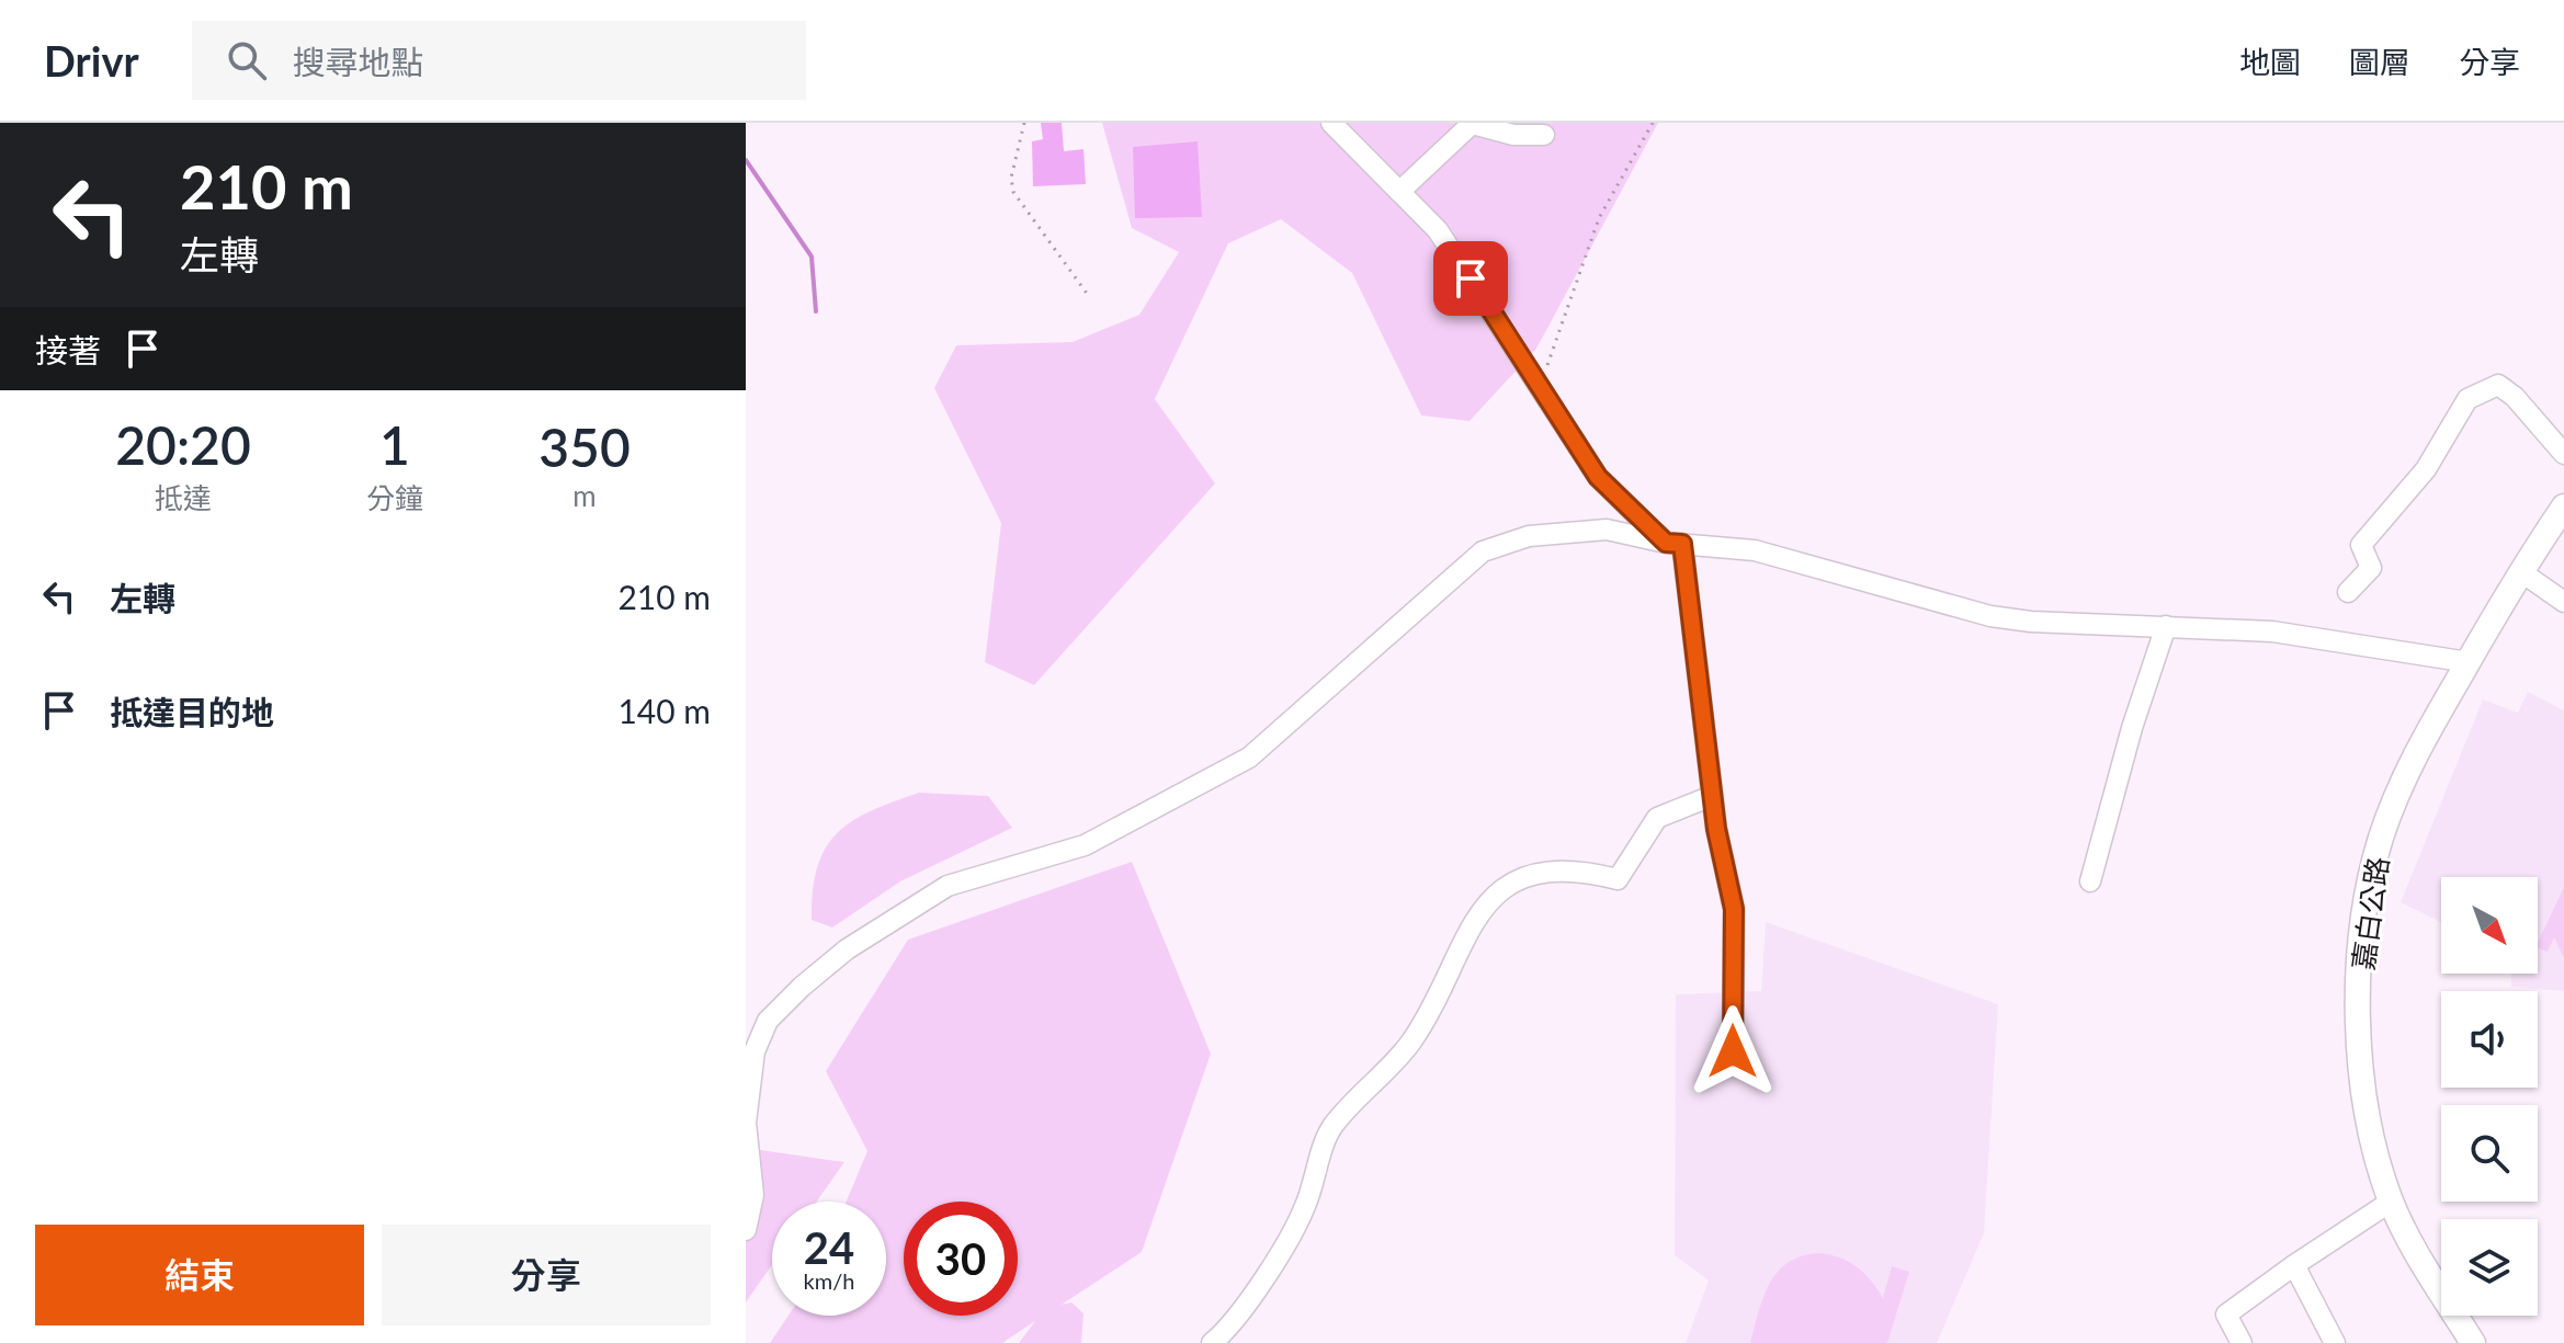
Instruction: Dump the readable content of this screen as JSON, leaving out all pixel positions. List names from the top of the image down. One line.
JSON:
{"streets":{"main road":["嘉白公路"]},"north":"bottom right","page":{"header":"Drivr","search":"搜尋地點","nav":["地圖","圖層","分享"],"turn":["210 m","左轉"],"then":"接著","eta":["20:20","抵達","1","分鐘","350","m"],"list":[{"name":"左轉","value":"210 m"},{"name":"抵達目的地","value":"140 m"}],"speed":"24 km/h","limit":"30","buttons":["結束","分享"]}}
